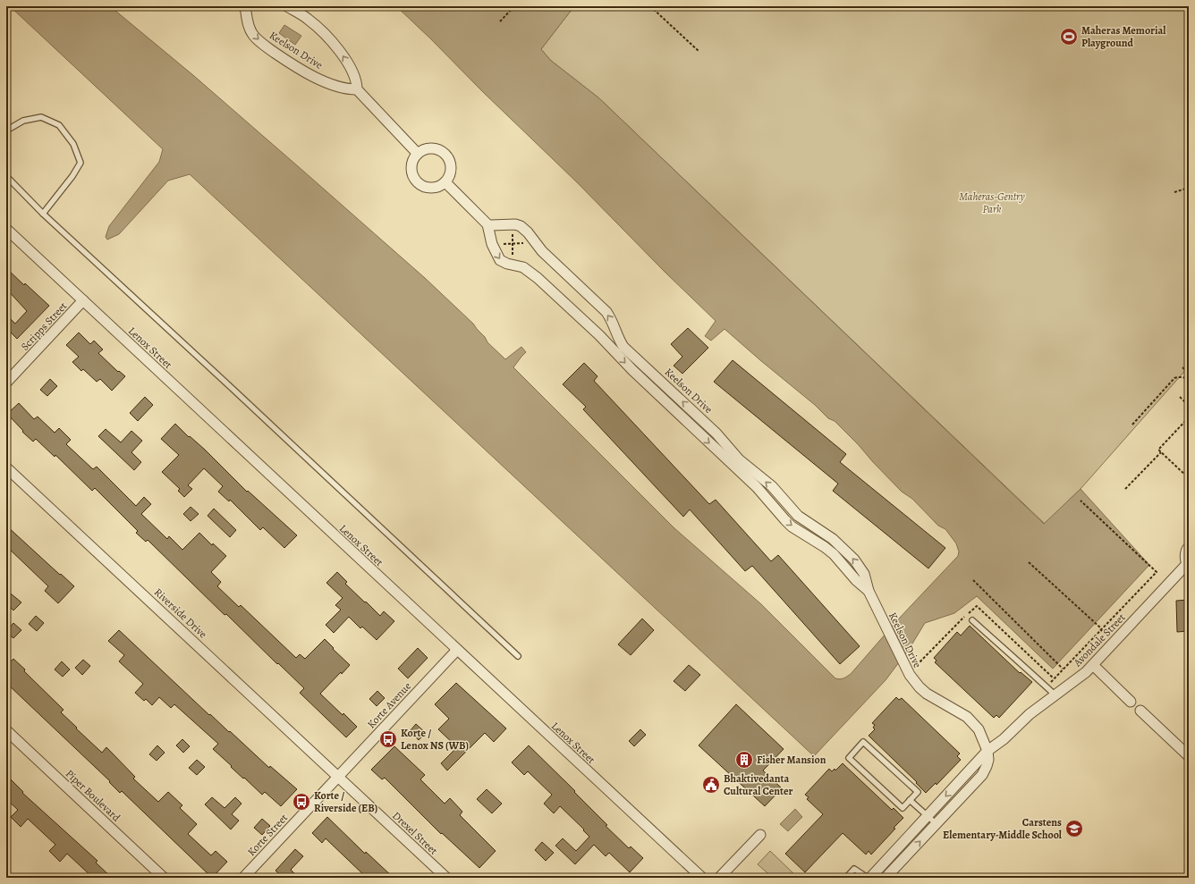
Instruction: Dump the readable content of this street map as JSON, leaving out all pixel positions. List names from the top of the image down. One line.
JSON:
{"streets":{"street":["Keelson Drive","Scripps Street","Lenox Street","Riverside Drive","Avondale Street","Korte Avenue","Piper Boulevard","Drexel Street","Korte Street"]},"crossings":[["Keelson Drive","Avondale Street"],["Scripps Street","Lenox Street"],["Lenox Street","Korte Avenue"],["Riverside Drive","Korte Avenue"],["Riverside Drive","Drexel Street"],["Riverside Drive","Korte Street"],["Korte Avenue","Drexel Street"],["Korte Avenue","Korte Street"],["Drexel Street","Korte Street"]],"parks":["Maheras-Gentry Park"],"places":{"sports":["Maheras Memorial Playground"],"bus stop":["Korte / Lenox NS (WB)","Korte / Riverside (EB)"],"building":["Fisher Mansion"],"public building":["Bhaktivedanta Cultural Center"],"school or university":["Carstens Elementary-Middle School"]}}
